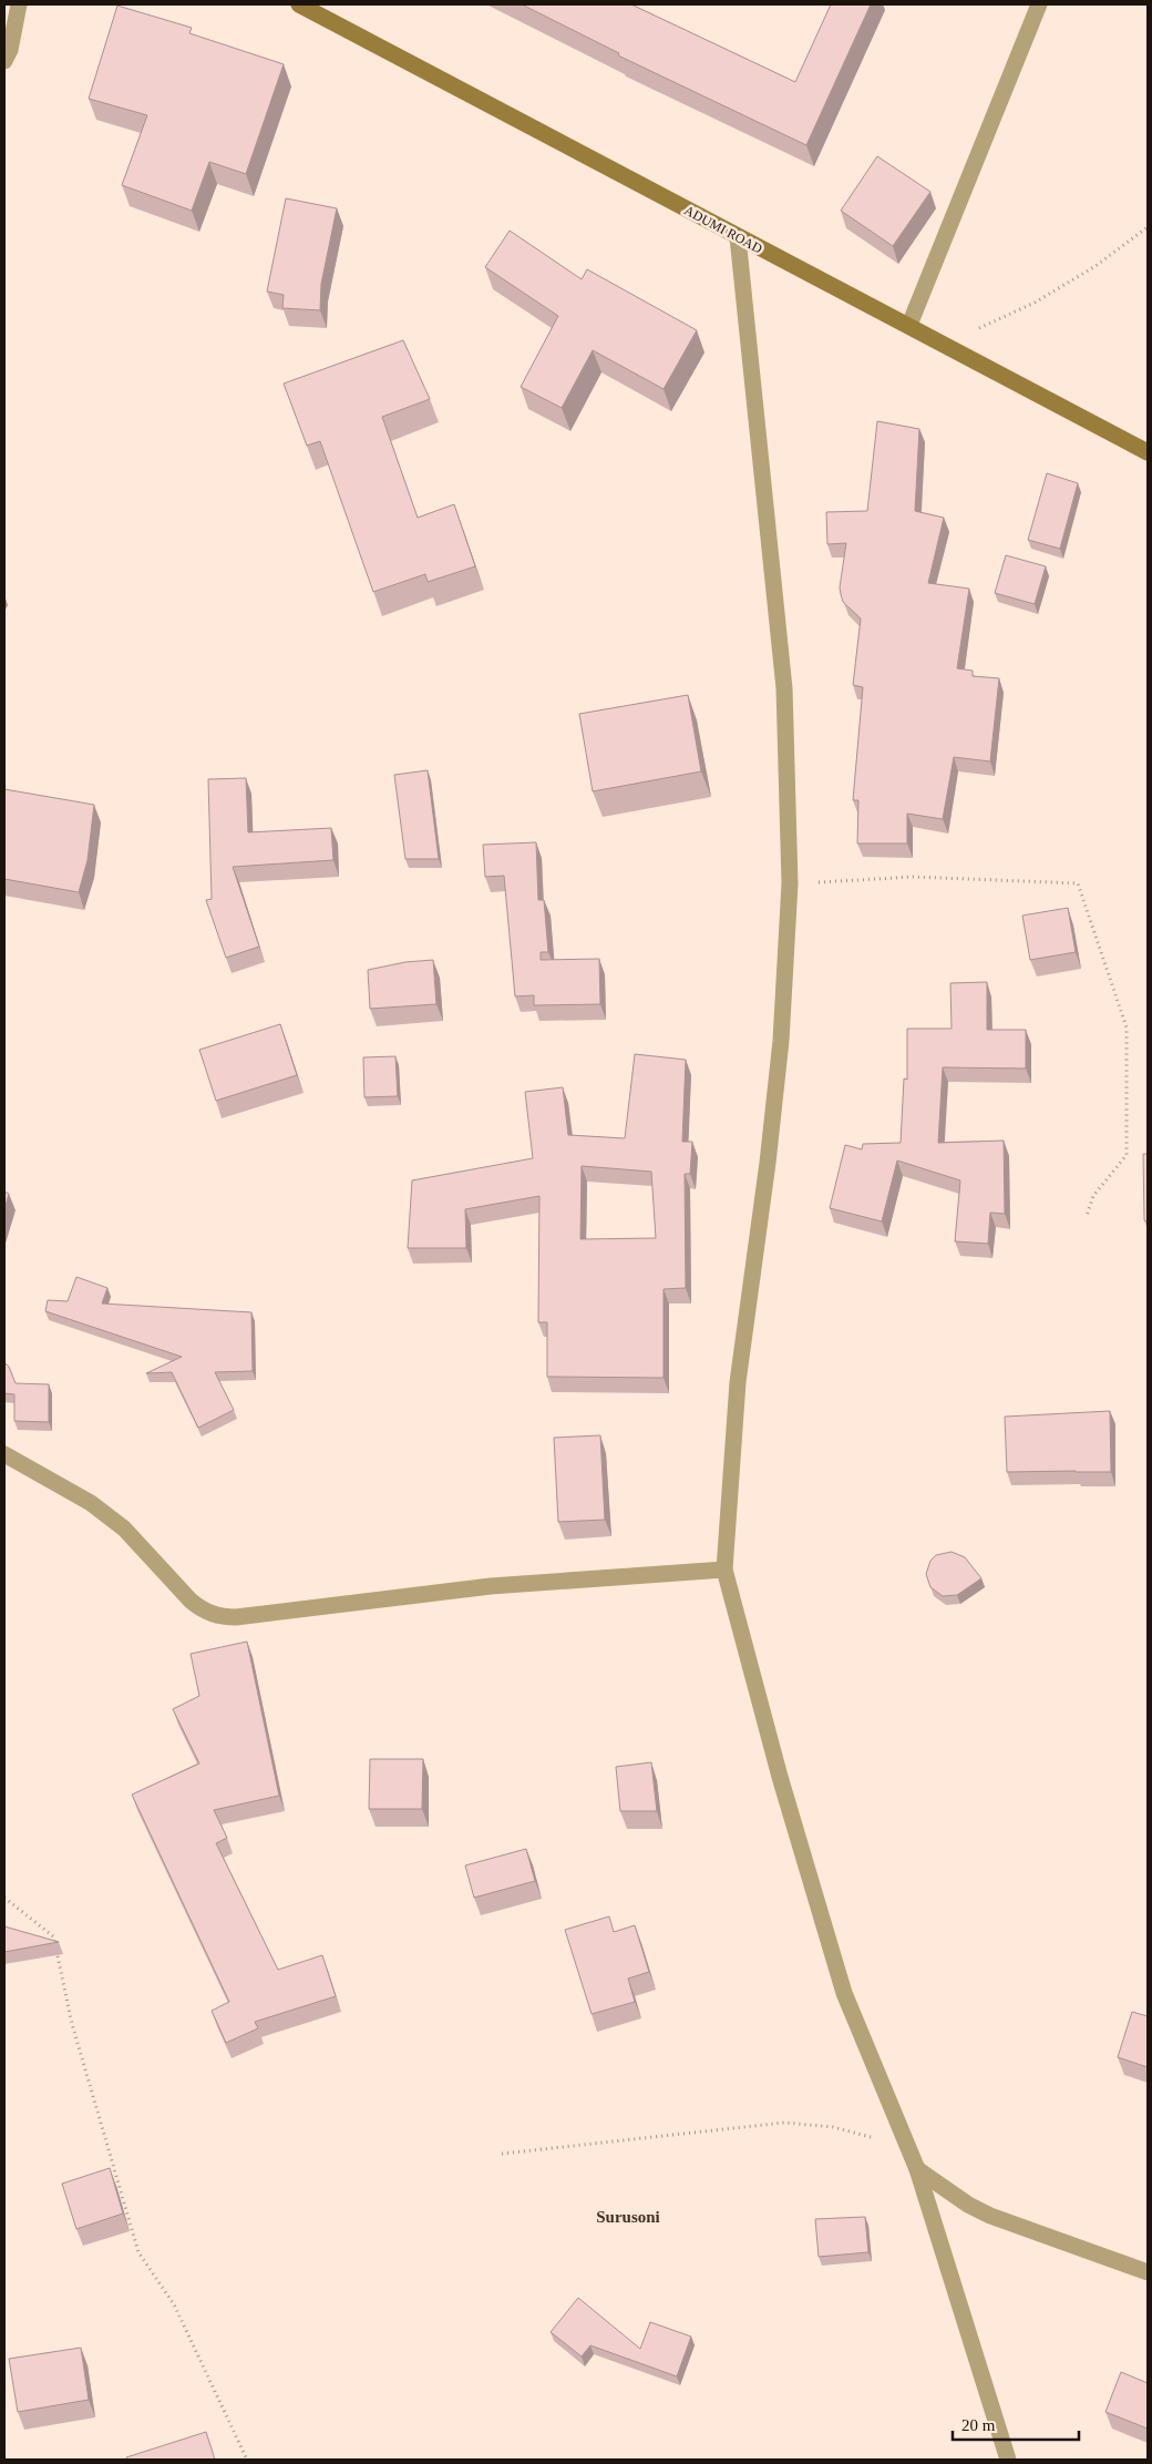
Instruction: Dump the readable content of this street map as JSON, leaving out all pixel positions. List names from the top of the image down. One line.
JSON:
{"streets":{"main road":["ADUMI ROAD"]},"districts":["Surusoni"],"scale_bar":"20 m"}
